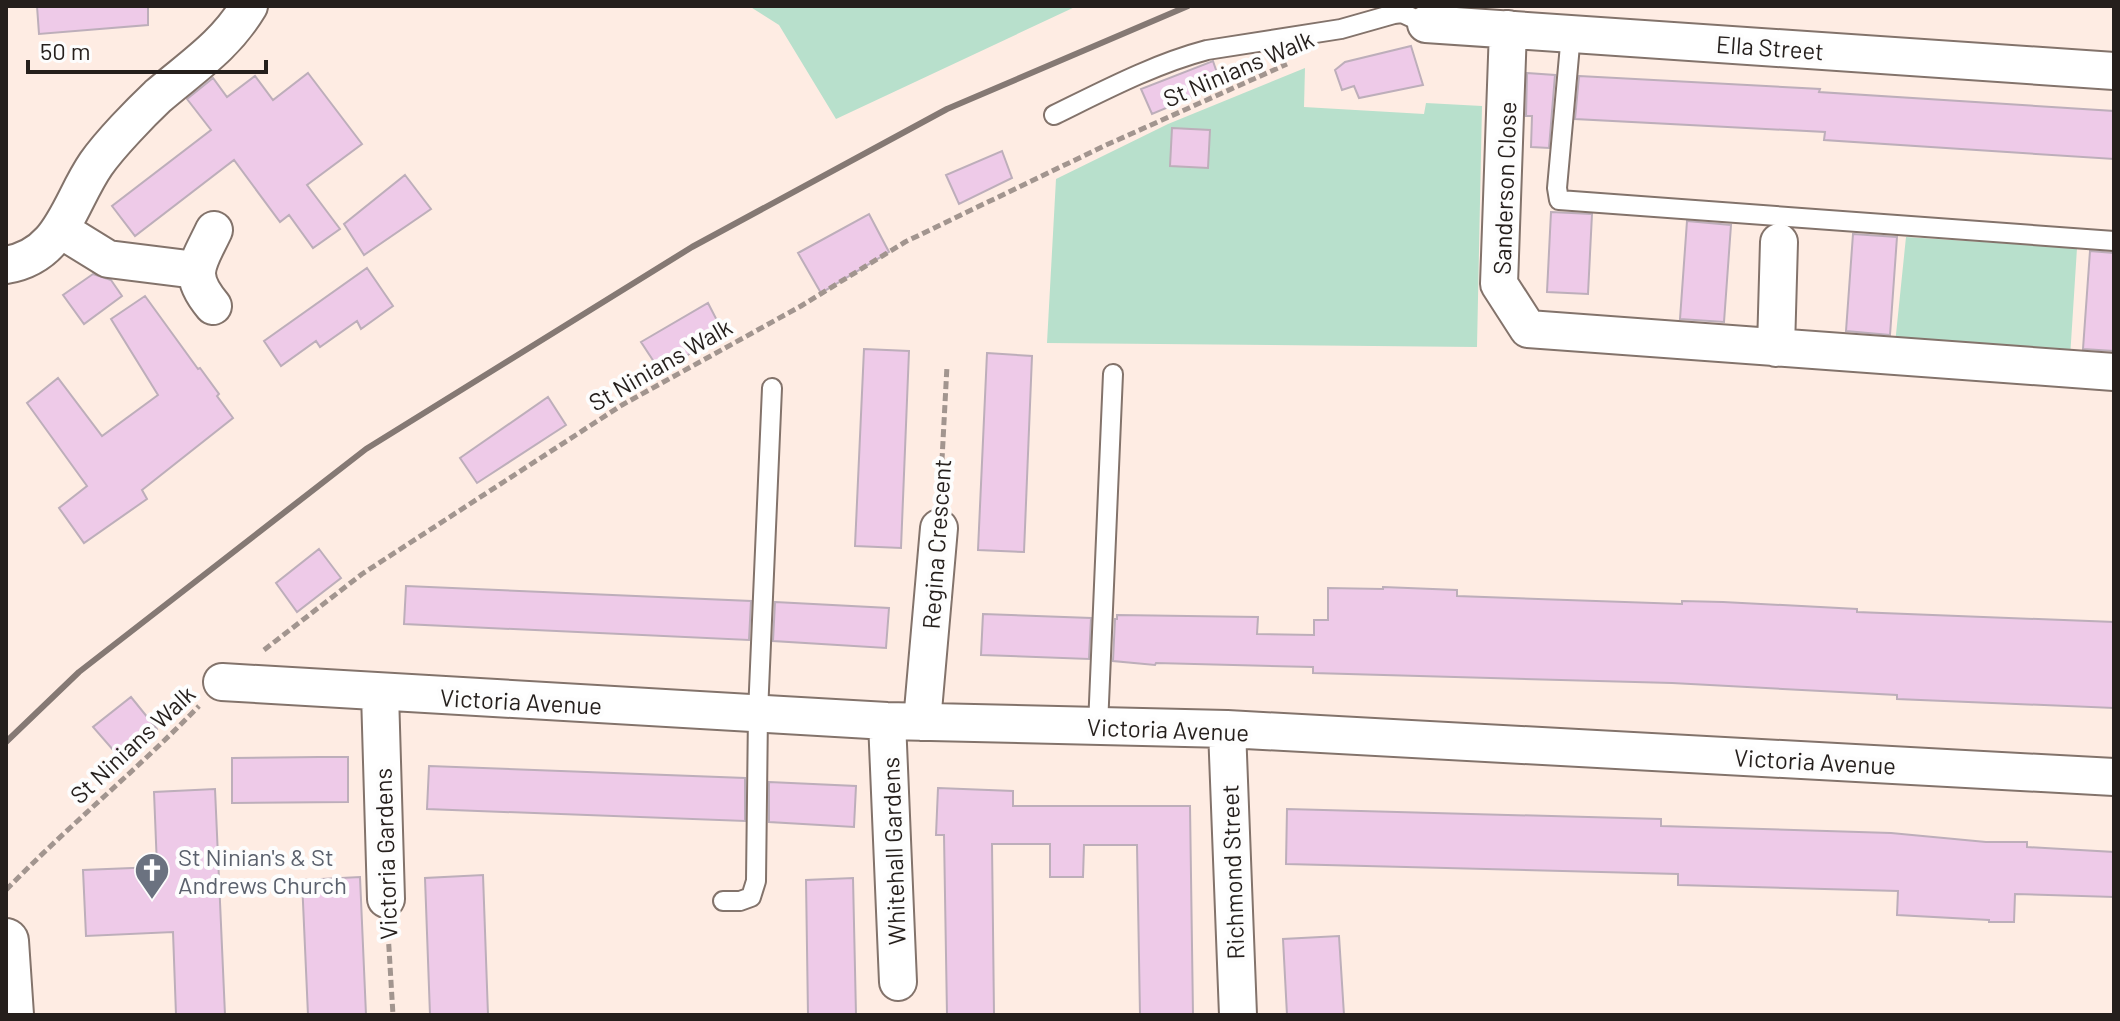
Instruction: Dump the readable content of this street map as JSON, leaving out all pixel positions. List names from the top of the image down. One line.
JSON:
{"streets":{"street":["Ella Street","Sanderson Close","Regina Crescent","Victoria Avenue","Whitehall Gardens","Victoria Gardens","Richmond Street"],"path":["St Ninians Walk"]},"crossings":[["Ella Street","Sanderson Close"],["St Ninians Walk","Victoria Avenue"],["Regina Crescent","Victoria Avenue"],["Regina Crescent","Whitehall Gardens"],["Victoria Avenue","Whitehall Gardens"],["Victoria Avenue","Victoria Gardens"],["Victoria Avenue","Richmond Street"]],"places":{"church":["St Ninian's & St Andrews Church"]},"scale_bar":"50 m"}
